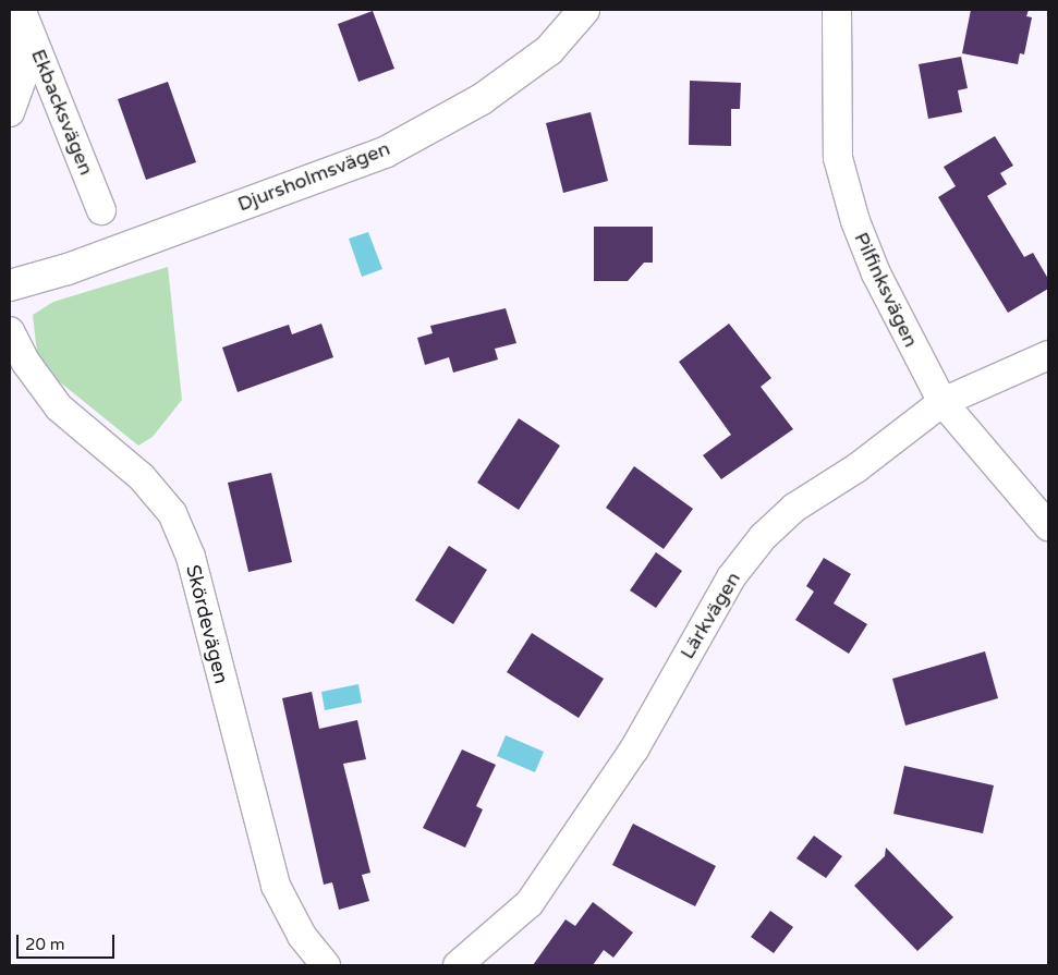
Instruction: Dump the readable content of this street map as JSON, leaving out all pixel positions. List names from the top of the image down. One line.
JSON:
{"streets":{"street":["Ekbacksvägen","Djursholmsvägen","Pilfinksvägen","Lärkvägen","Skördevägen"]},"crossings":[["Pilfinksvägen","Lärkvägen"]],"scale_bar":"20 m"}
